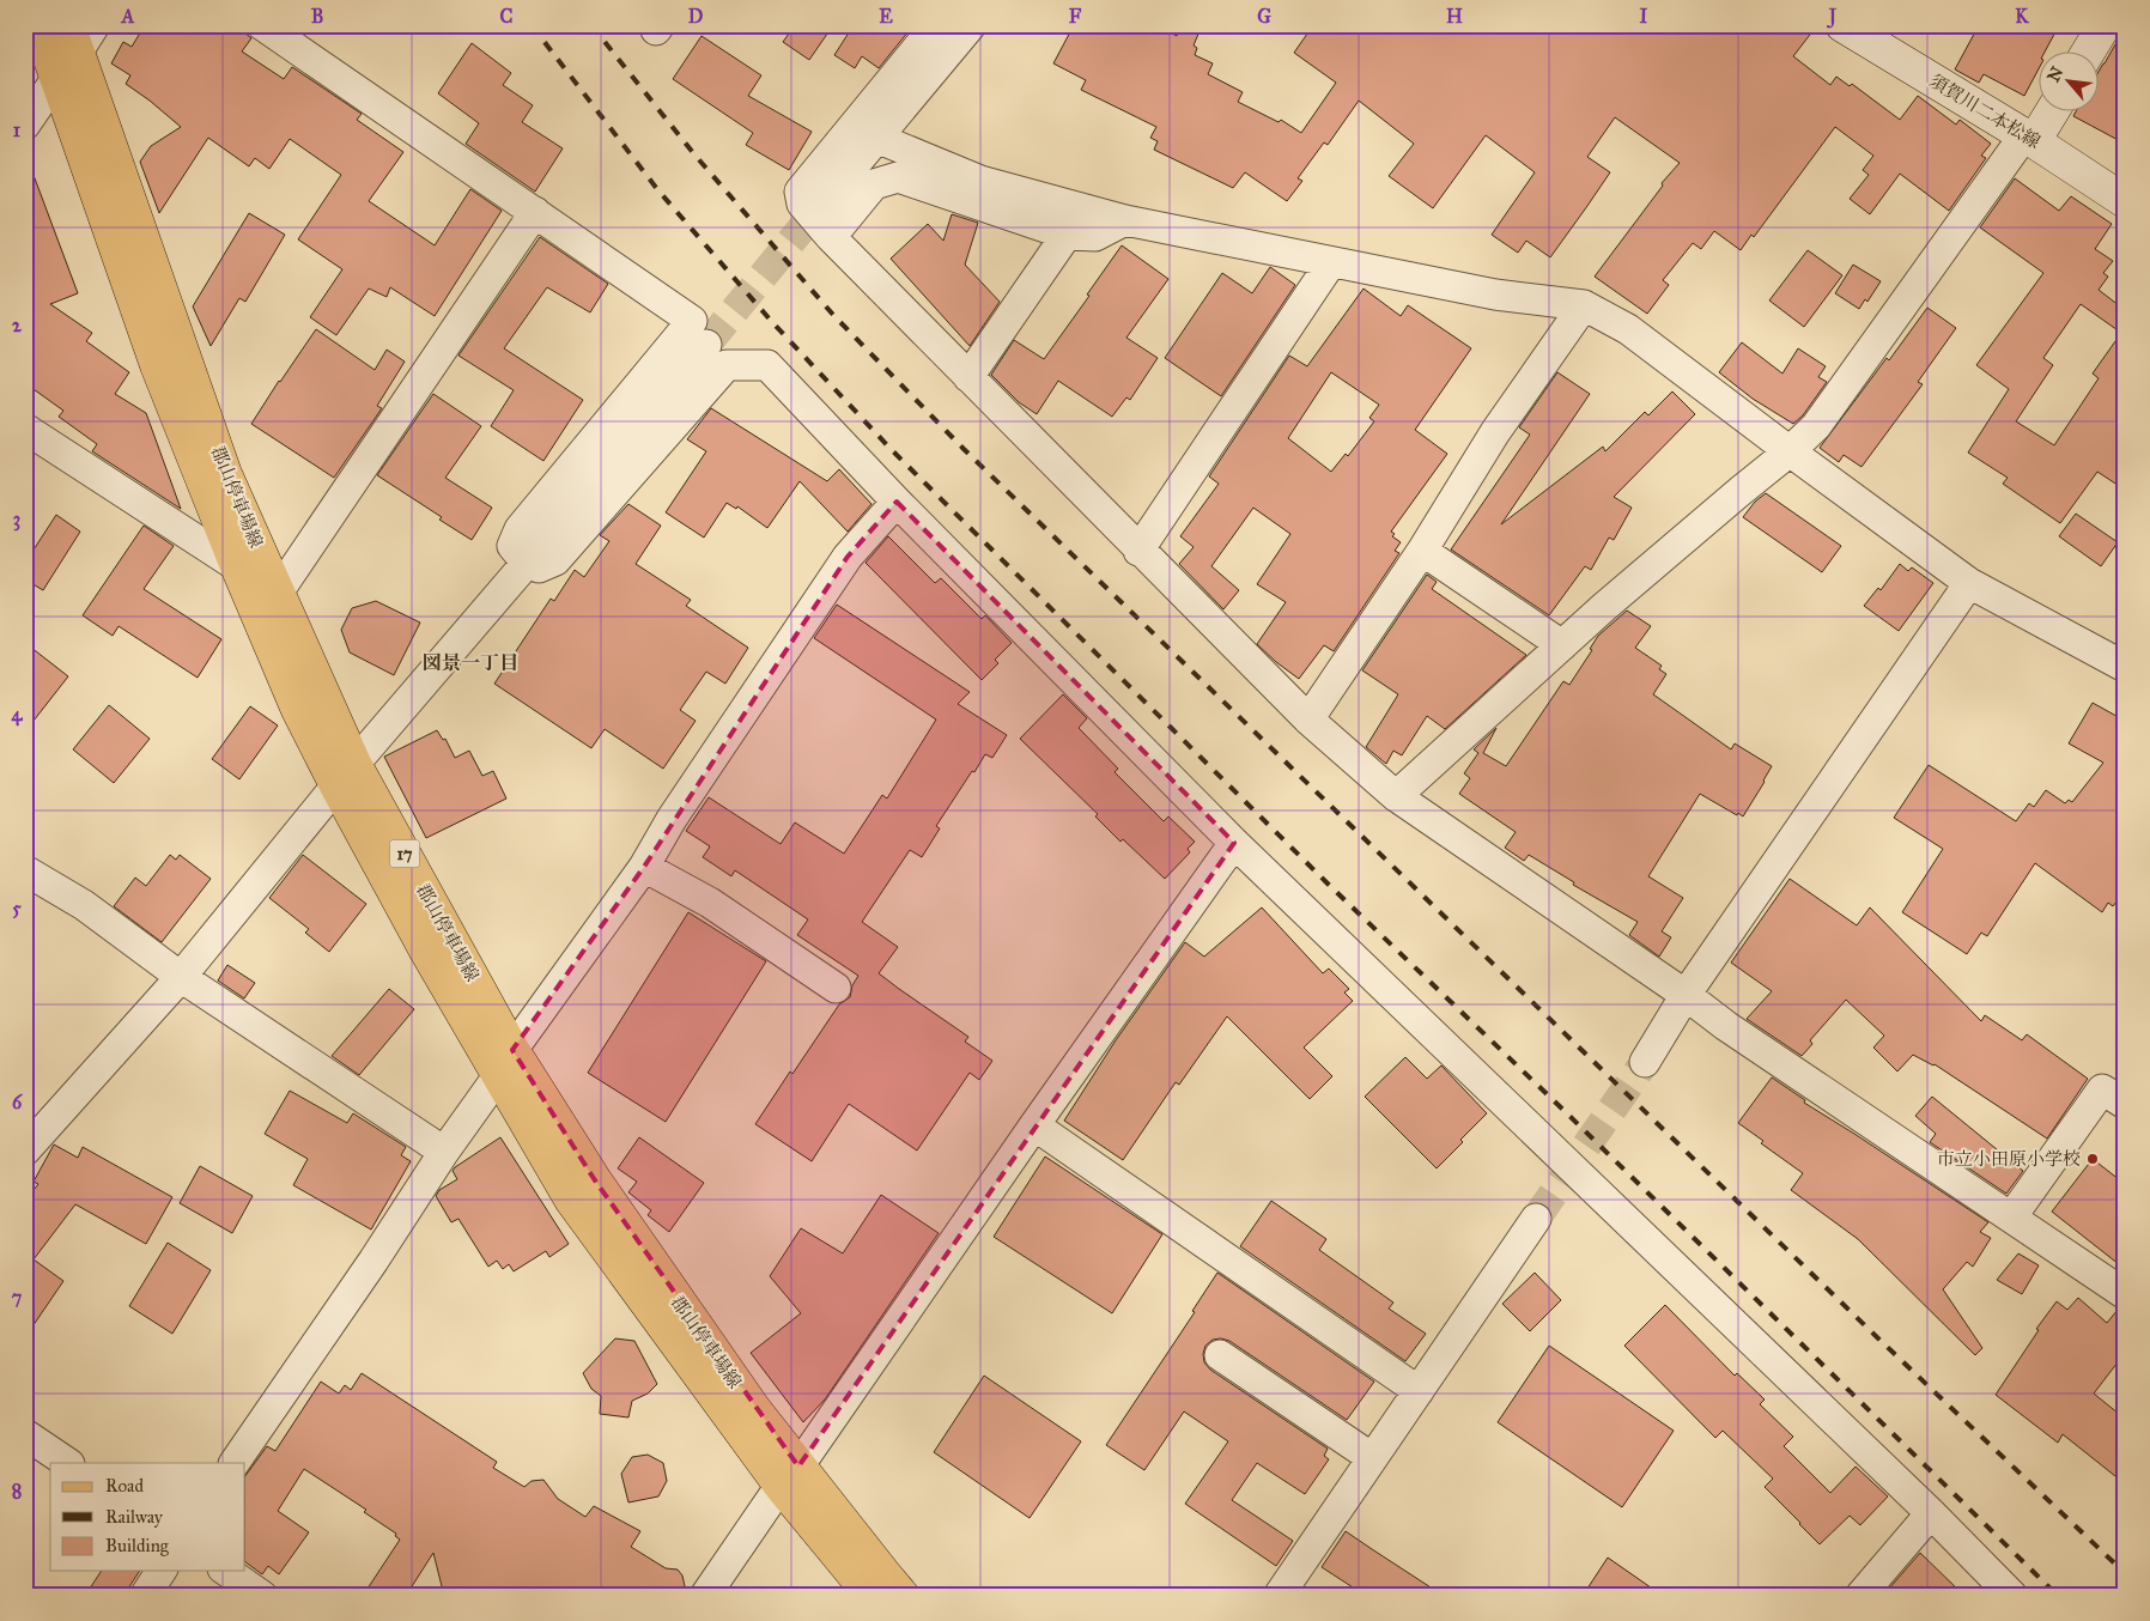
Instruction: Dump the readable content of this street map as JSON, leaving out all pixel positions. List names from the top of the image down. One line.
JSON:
{"streets":{"main road":["須賀川二本松線","郡山停車場線","17"]},"districts":["図景一丁目"],"places":["市立小田原小学校"],"legend":["Road","Railway","Building"],"north":"top left","grid":{"columns":["A","B","C","D","E","F","G","H","I","J","K"],"rows":["1","2","3","4","5","6","7","8"]}}
